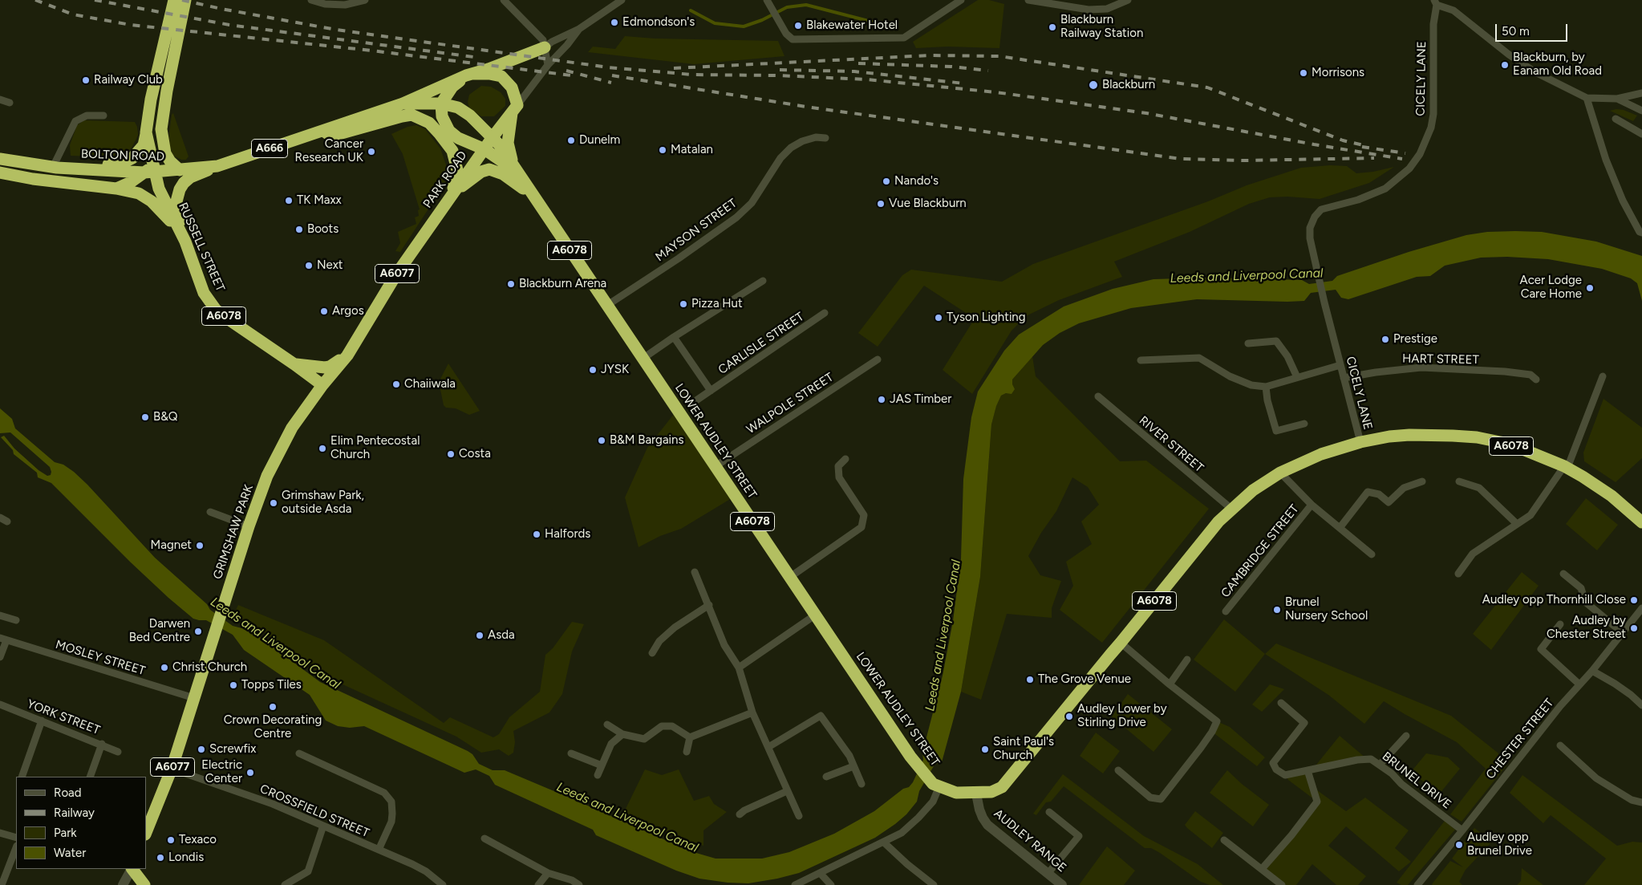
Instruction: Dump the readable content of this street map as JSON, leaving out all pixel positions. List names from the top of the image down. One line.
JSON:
{"streets":{"highway":["A666","BOLTON ROAD","PARK ROAD","RUSSELL STREET","A6078","A6077","LOWER AUDLEY STREET","GRIMSHAW PARK"],"street":["CICELY LANE","MAYSON STREET","CARLISLE STREET","HART STREET","WALPOLE STREET","RIVER STREET","CAMBRIDGE STREET","MOSLEY STREET","YORK STREET","CHESTER STREET","BRUNEL DRIVE","CROSSFIELD STREET","AUDLEY RANGE"]},"crossings":[["CICELY LANE","A6078"],["CICELY LANE","HART STREET"],["BOLTON ROAD","RUSSELL STREET"],["BOLTON ROAD","A6078"],["PARK ROAD","RUSSELL STREET"],["PARK ROAD","A6078"],["PARK ROAD","LOWER AUDLEY STREET"],["PARK ROAD","GRIMSHAW PARK"],["MAYSON STREET","LOWER AUDLEY STREET"],["RUSSELL STREET","A6078"],["RUSSELL STREET","GRIMSHAW PARK"],["A6078","LOWER AUDLEY STREET"],["A6078","RIVER STREET"],["A6078","AUDLEY RANGE"],["WALPOLE STREET","LOWER AUDLEY STREET"],["GRIMSHAW PARK","MOSLEY STREET"],["GRIMSHAW PARK","CROSSFIELD STREET"],["CHESTER STREET","BRUNEL DRIVE"]],"water":["Leeds and Liverpool Canal"],"places":["Edmondson's","Blakewater Hotel","Blackburn Railway Station","Blackburn, by Eanam Old Road","Morrisons","Railway Club","Blackburn","Dunelm","Matalan","Cancer Research UK","Nando's","TK Maxx","Vue Blackburn","Boots","Next","Blackburn Arena","Acer Lodge Care Home","Pizza Hut","Argos","Tyson Lighting","Prestige","JYSK","Chaiiwala","JAS Timber","B&Q","B&M Bargains","Elim Pentecostal Church","Costa","Grimshaw Park, outside Asda","Halfords","Magnet","Audley opp Thornhill Close","Brunel Nursery School","Audley by Chester Street","Darwen Bed Centre","Asda","Christ Church","The Grove Venue","Topps Tiles","Crown Decorating Centre","Audley Lower by Stirling Drive","Screwfix","Saint Paul's Church","Electric Center","Texaco","Audley opp Brunel Drive","Londis"],"legend":["Road","Railway","Park","Water"],"scale_bar":"50 m"}
